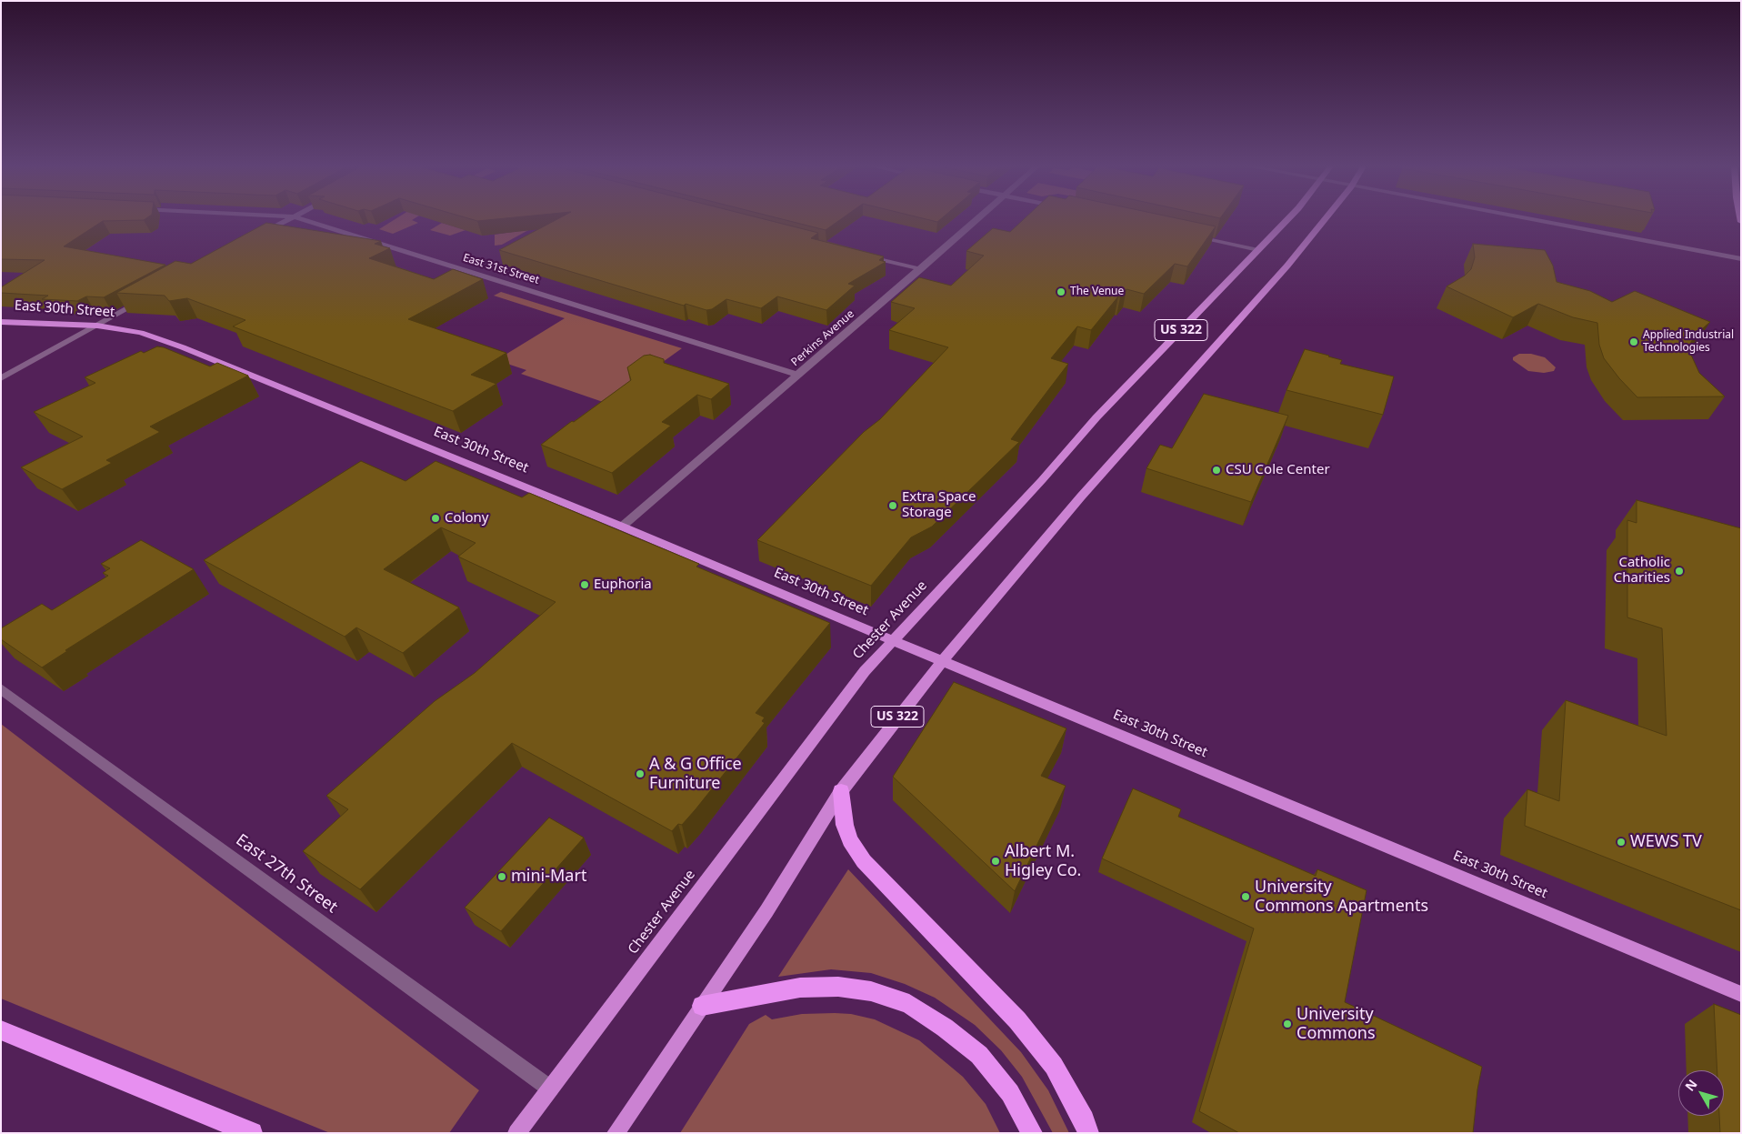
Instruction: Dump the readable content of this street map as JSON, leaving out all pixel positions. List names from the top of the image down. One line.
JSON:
{"streets":{"main road":["East 30th Street","US 322","Chester Avenue"],"street":["East 31st Street","Perkins Avenue","East 27th Street"]},"crossings":[["East 31st Street","Perkins Avenue"],["East 30th Street","US 322"],["East 30th Street","Perkins Avenue"],["East 30th Street","Chester Avenue"],["Chester Avenue","East 27th Street"]],"places":["The Venue","Applied Industrial Technologies","CSU Cole Center","Extra Space Storage","Colony","Catholic Charities","Euphoria","A & G Office Furniture","WEWS TV","Albert M. Higley Co.","mini-Mart","University Commons Apartments","University Commons"],"north":"top left"}
